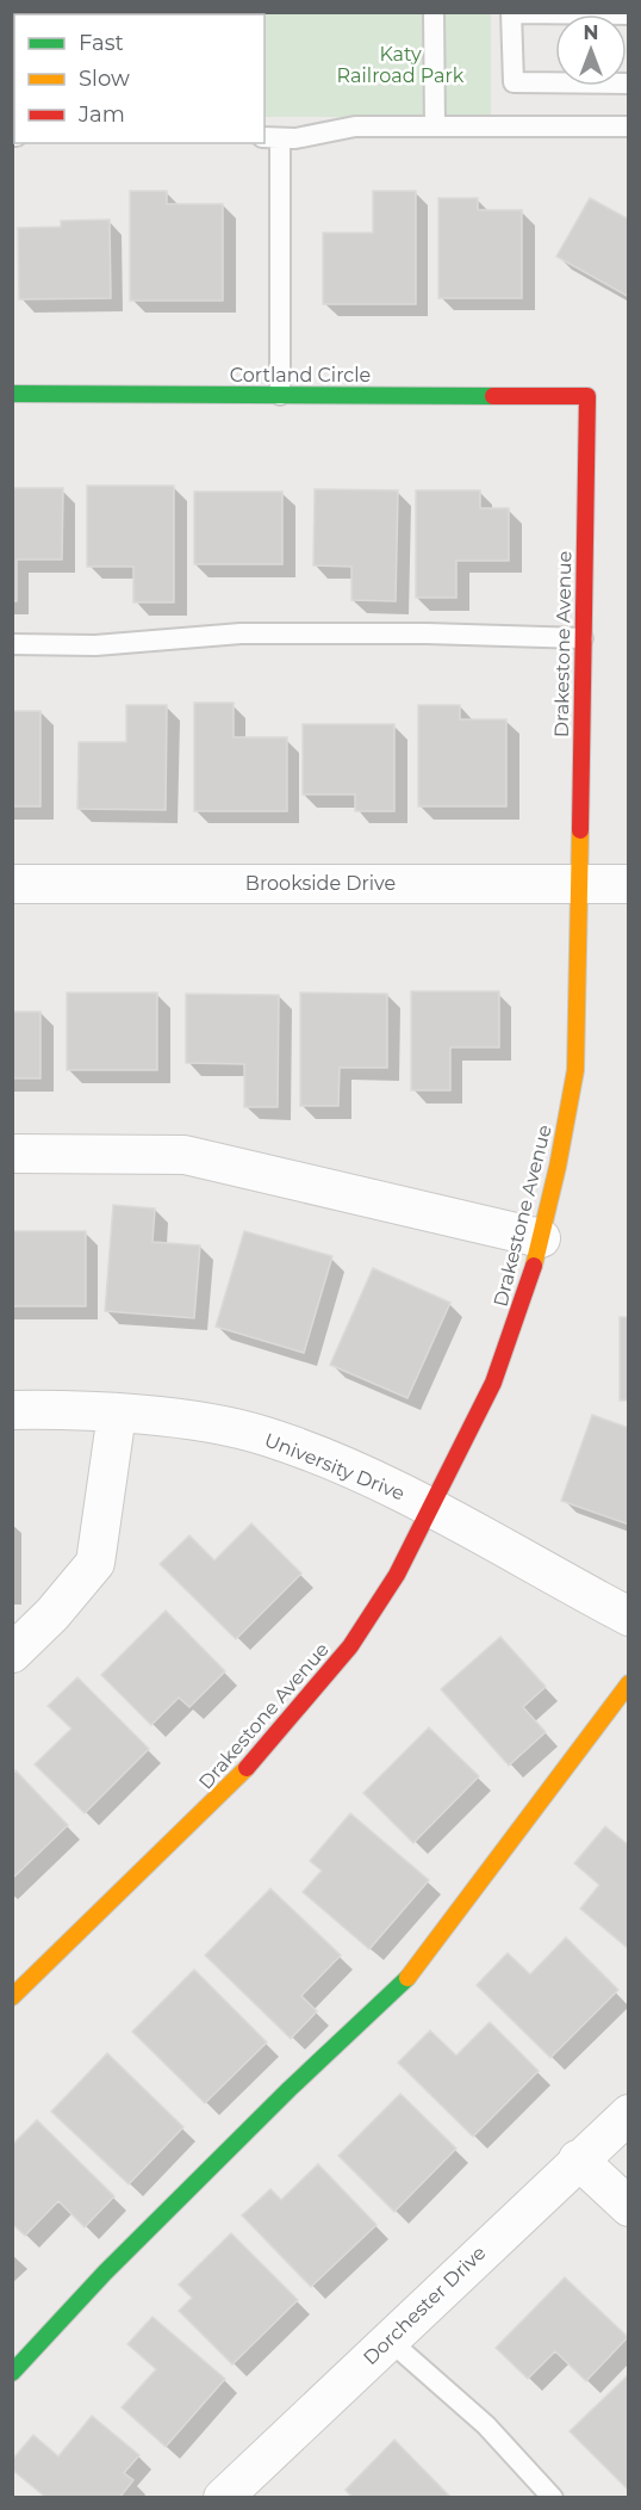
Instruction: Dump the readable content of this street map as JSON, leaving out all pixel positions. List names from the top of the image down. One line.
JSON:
{"streets":{"street":["Cortland Circle","Drakestone Avenue","Brookside Drive","University Drive","Dorchester Drive"]},"crossings":[["Cortland Circle","Drakestone Avenue"],["Drakestone Avenue","Brookside Drive"],["Drakestone Avenue","University Drive"]],"parks":["Katy Railroad Park"],"legend":["Fast","Slow","Jam"],"north":"top"}
